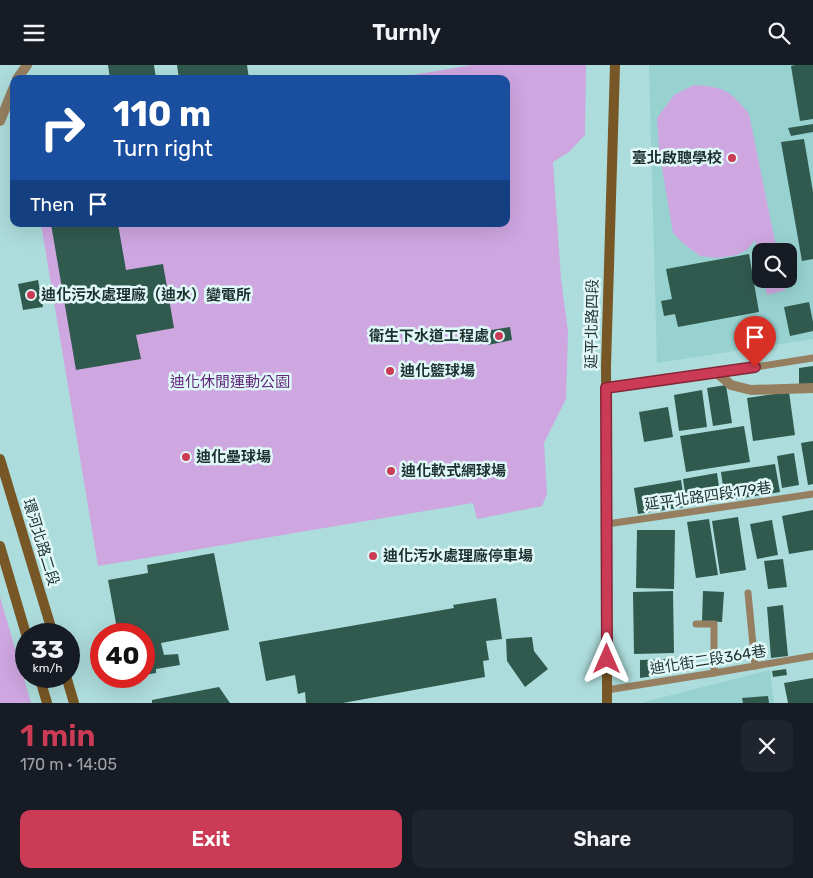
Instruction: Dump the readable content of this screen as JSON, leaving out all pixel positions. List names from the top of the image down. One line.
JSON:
{"streets":{"street":["延平北路四段","環河北路二段"],"lane":["延平北路四段179巷","迪化街二段364巷"]},"crossings":[["延平北路四段","延平北路四段179巷"],["延平北路四段","迪化街二段364巷"]],"parks":["迪化休閒運動公園"],"places":["臺北啟聰學校","迪化污水處理廠（迪水）變電所","衛生下水道工程處","迪化籃球場","迪化壘球場","迪化軟式網球場","迪化汚水處理廠停車場"],"page":{"header":"Turnly","turn":["110 m","Turn right"],"then":"Then","speed":"33 km/h","limit":"40","heading":["1 min","170 m · 14:05"],"buttons":["Exit","Share"]}}
